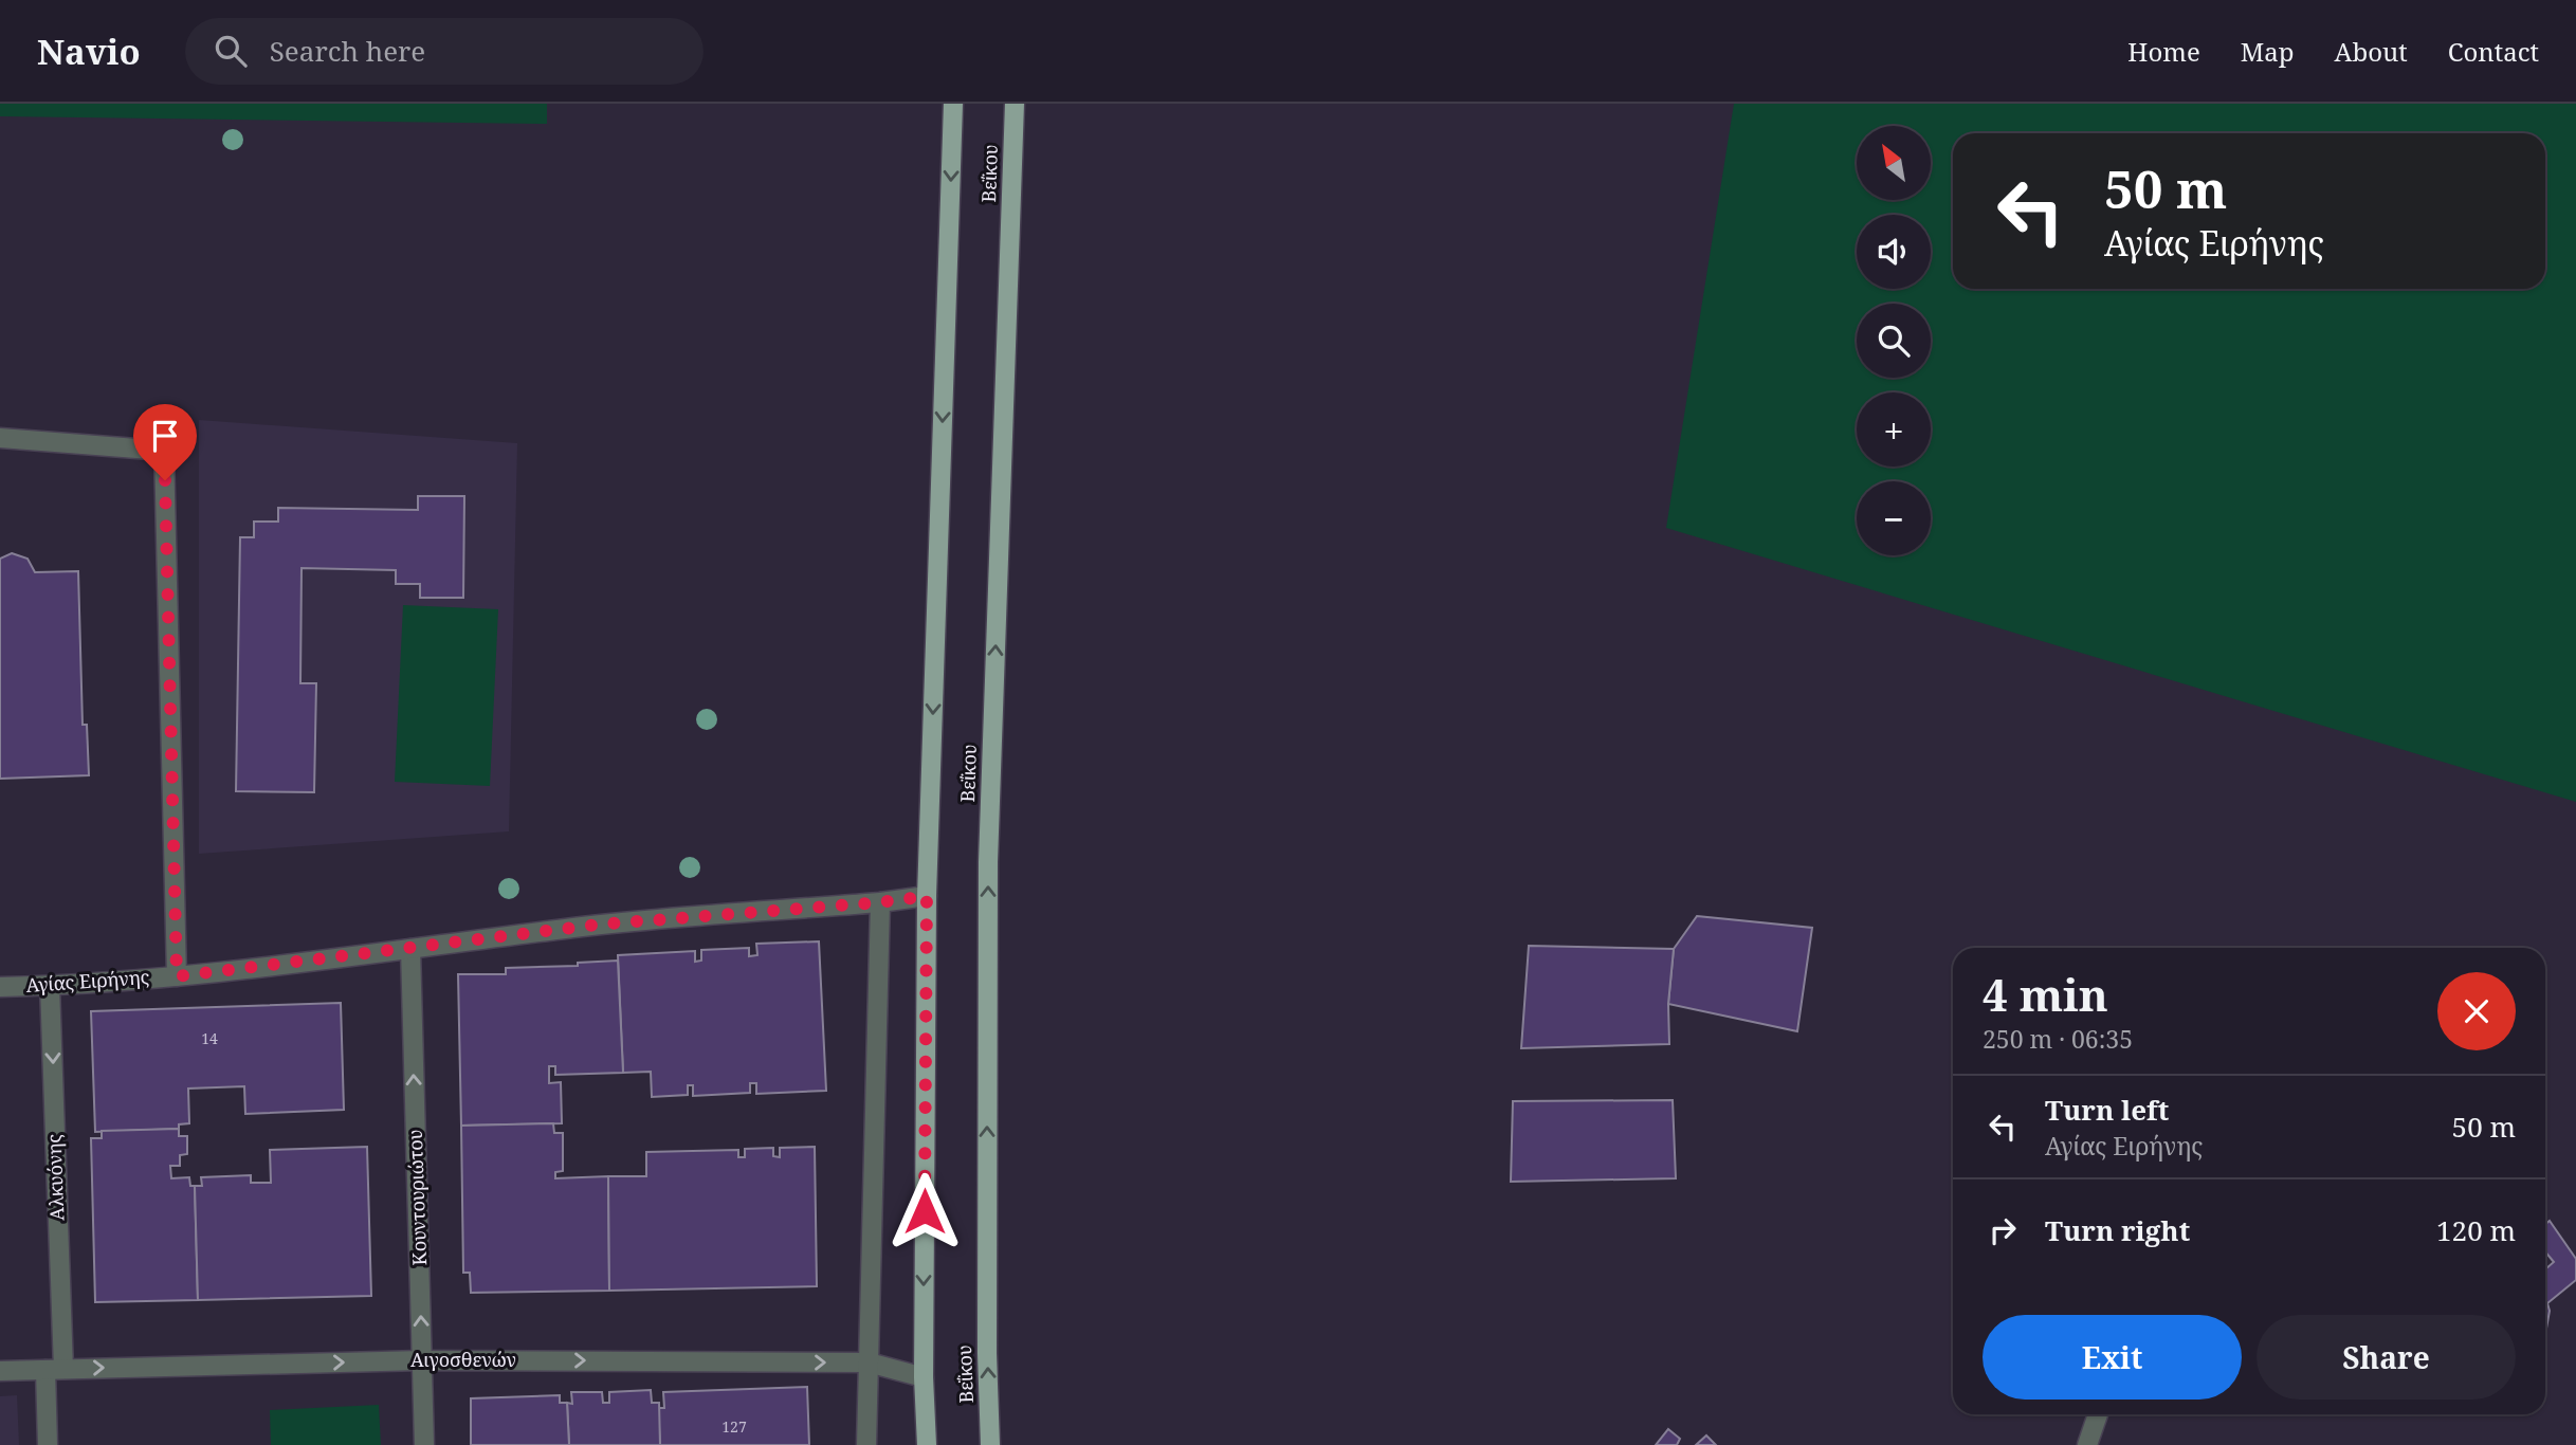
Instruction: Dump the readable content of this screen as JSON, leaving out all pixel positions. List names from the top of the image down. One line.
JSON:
{"streets":{"main road":["Βεΐκου"],"street":["Αγίας Ειρήνης","Αλκυόνης","Κουντουριώτου","Αιγοσθενών"]},"crossings":[["Βεΐκου","Αγίας Ειρήνης"],["Βεΐκου","Αιγοσθενών"],["Αγίας Ειρήνης","Αλκυόνης"],["Αγίας Ειρήνης","Κουντουριώτου"],["Αλκυόνης","Αιγοσθενών"],["Κουντουριώτου","Αιγοσθενών"]],"one_way":["Αλκυόνης","Κουντουριώτου","Αιγοσθενών"],"house_numbers":["14","127"],"north":"top left","page":{"header":"Navio","search":"Search here","nav":["Home","Map","About","Contact"],"map_buttons":["+","−"],"turn":["50 m","Αγίας Ειρήνης"],"heading":["4 min","250 m · 06:35"],"list":[{"name":"Turn left","note":"Αγίας Ειρήνης","value":"50 m"},{"name":"Turn right","value":"120 m"}],"buttons":["Exit","Share"]}}
